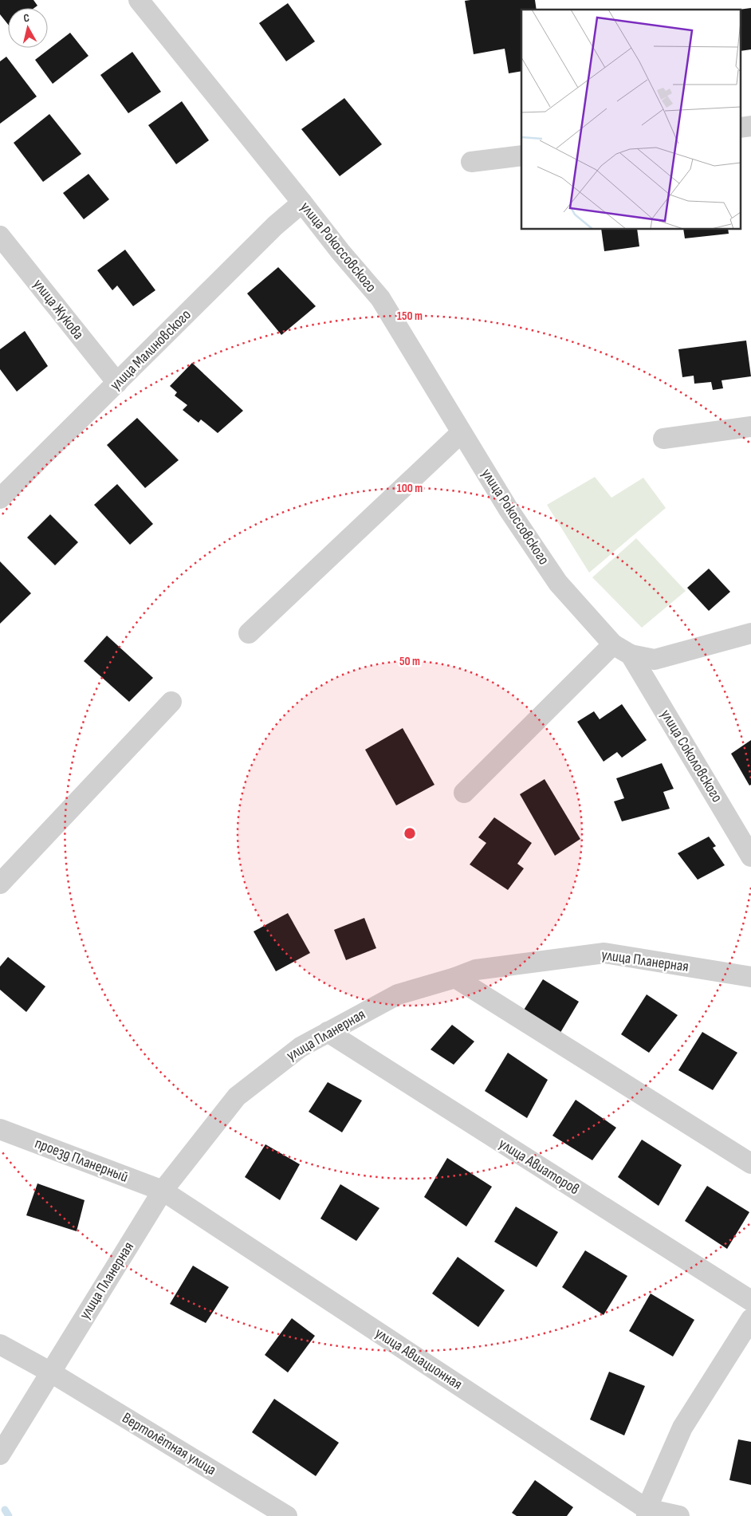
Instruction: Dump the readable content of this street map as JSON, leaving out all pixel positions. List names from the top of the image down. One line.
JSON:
{"streets":{"street":["улица Рокоссовского","улица Жукова","улица Малиновского","улица Соколовского","улица Планерная","проезд Планерный","улица Авиаторов","улица Авиационная","Вертолётная улица"]},"crossings":[["улица Рокоссовского","улица Малиновского"],["улица Рокоссовского","улица Соколовского"],["улица Жукова","улица Малиновского"],["улица Планерная","проезд Планерный"],["улица Планерная","улица Авиаторов"],["улица Планерная","улица Авиационная"],["улица Планерная","Вертолётная улица"],["проезд Планерный","улица Авиационная"]],"north":"top","rings":["150 m","100 m","50 m"]}
